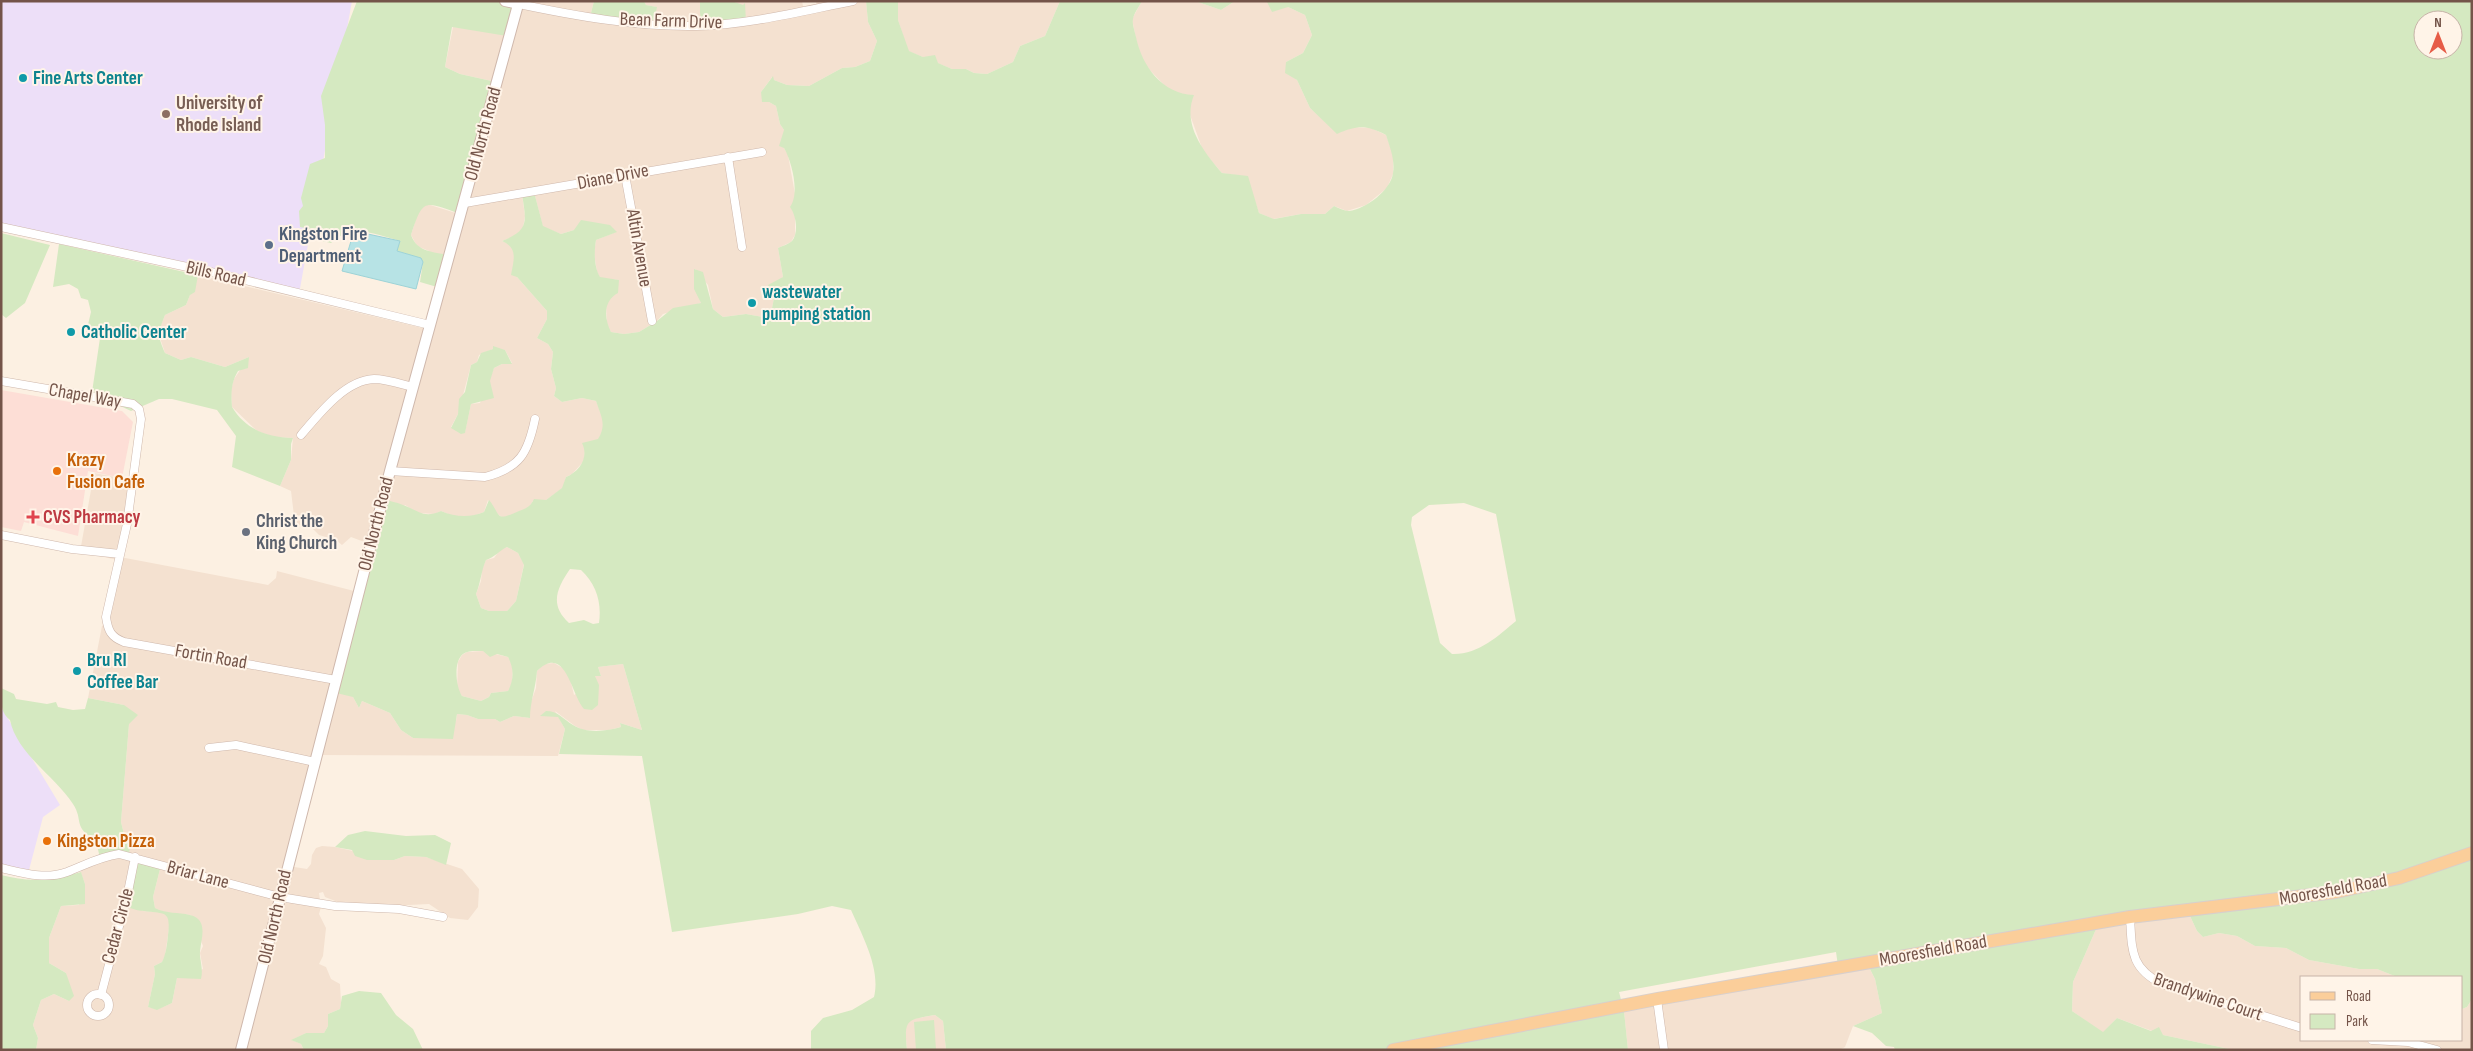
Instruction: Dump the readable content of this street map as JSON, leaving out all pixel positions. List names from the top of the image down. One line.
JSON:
{"streets":{"main road":["Mooresfield Road"],"street":["Bean Farm Drive","Old North Road","Diane Drive","Altin Avenue","Bills Road","Chapel Way","Fortin Road","Briar Lane","Cedar Circle","Brandywine Court"]},"crossings":[["Bean Farm Drive","Old North Road"],["Old North Road","Diane Drive"],["Old North Road","Bills Road"],["Old North Road","Fortin Road"],["Old North Road","Briar Lane"],["Diane Drive","Altin Avenue"],["Chapel Way","Fortin Road"],["Briar Lane","Cedar Circle"],["Mooresfield Road","Brandywine Court"]],"places":{"other":["Fine Arts Center","University of Rhode Island","Kingston Fire Department","wastewater pumping station","Catholic Center","Krazy Fusion Cafe","Christ the King Church","Bru RI Coffee Bar","Kingston Pizza"],"health":["CVS Pharmacy"]},"legend":["Road","Park"],"north":"top"}
